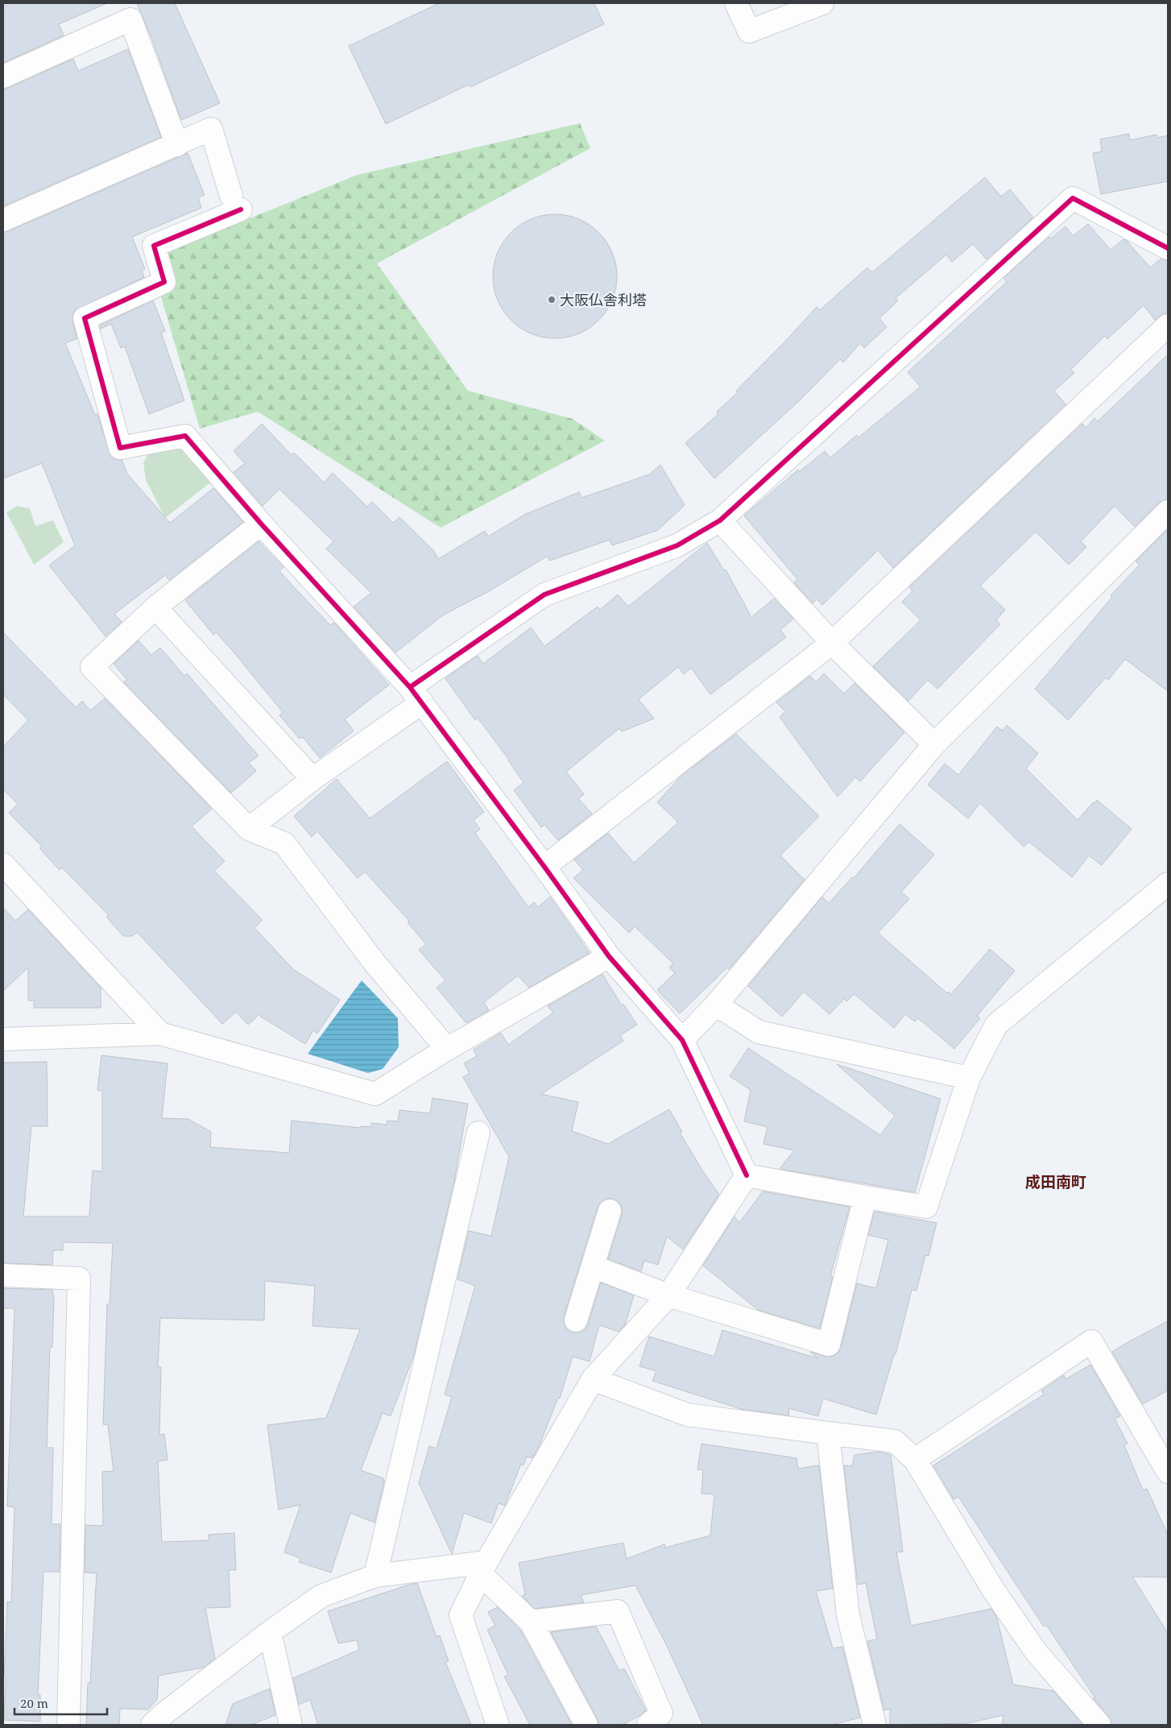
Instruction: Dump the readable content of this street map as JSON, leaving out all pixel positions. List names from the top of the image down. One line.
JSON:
{"districts":["成田南町"],"places":["大阪仏舎利塔"],"scale_bar":"20 m"}
